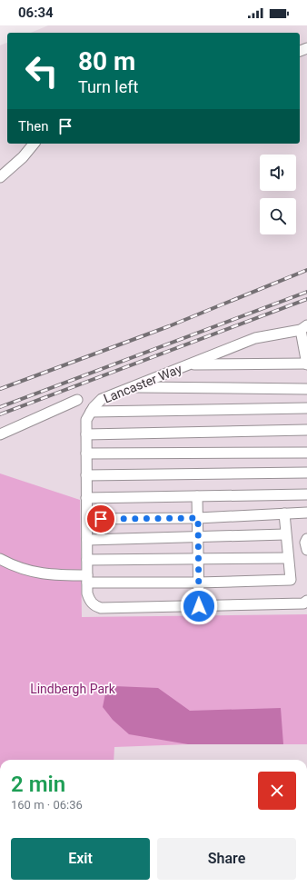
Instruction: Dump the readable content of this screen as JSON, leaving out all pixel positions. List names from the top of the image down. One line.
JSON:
{"streets":{"street":["Lancaster Way"]},"parks":["Lindbergh Park"],"page":{"status":"06:34","turn":["80 m","Turn left"],"then":"Then","heading":["2 min","160 m · 06:36"],"buttons":["Exit","Share"]}}
